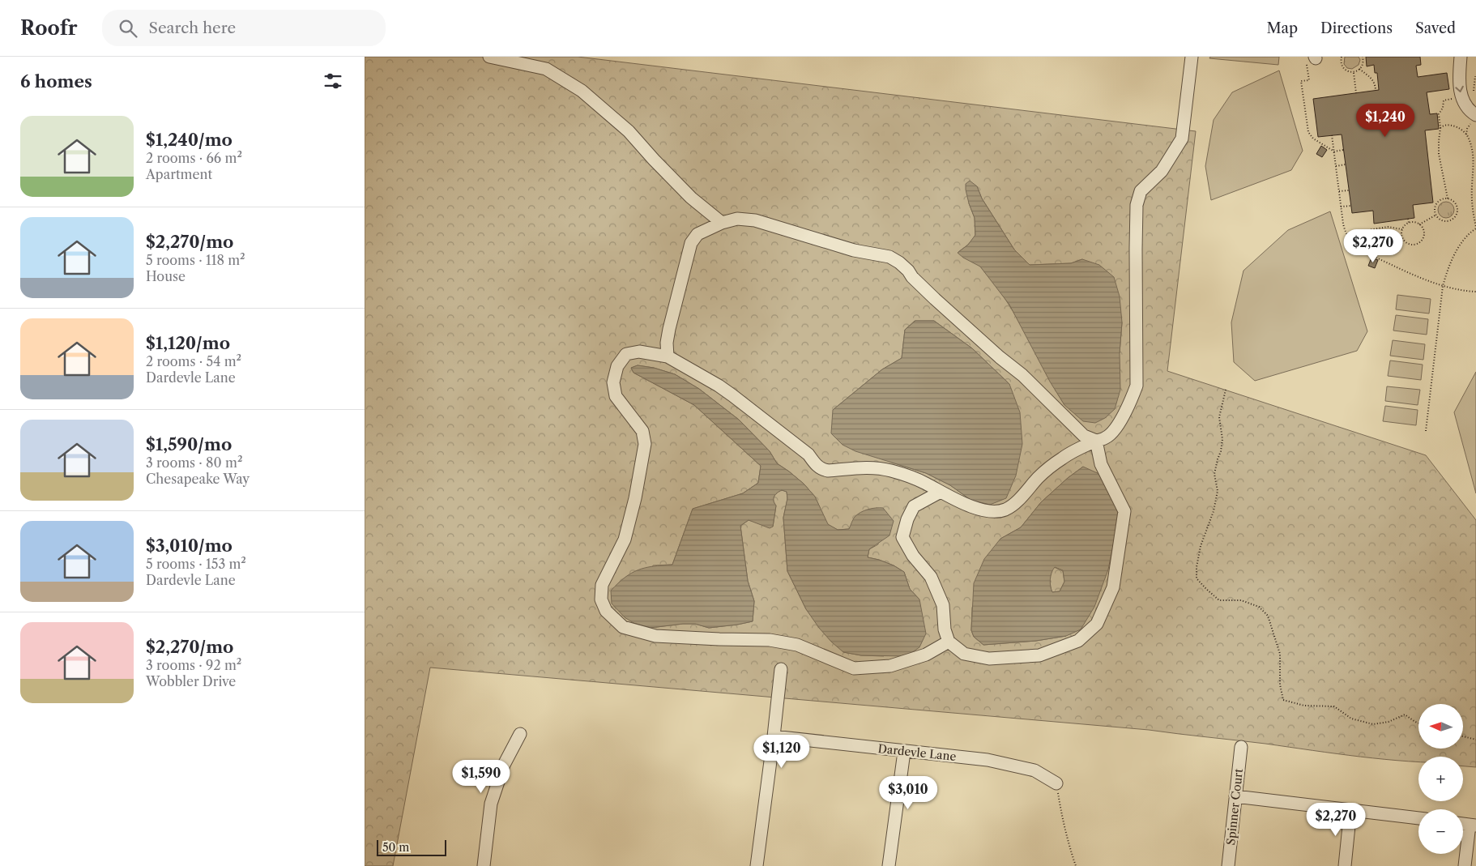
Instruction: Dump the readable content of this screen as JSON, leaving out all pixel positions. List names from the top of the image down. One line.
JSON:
{"streets":{"street":["Dardevle Lane","Spinner Court"]},"scale_bar":"50 m","north":"left","page":{"header":"Roofr","search":"Search here","nav":["Map","Directions","Saved"],"heading":"6 homes","price":["$1,240","$2,270","$1,120","$1,590","$3,010","$2,270"],"list":[{"name":"$1,240/mo","note":"2 rooms · 66 m² · Apartment"},{"name":"$2,270/mo","note":"5 rooms · 118 m² · House"},{"name":"$1,120/mo","note":"2 rooms · 54 m² · Dardevle Lane"},{"name":"$1,590/mo","note":"3 rooms · 80 m² · Chesapeake Way"},{"name":"$3,010/mo","note":"5 rooms · 153 m² · Dardevle Lane"},{"name":"$2,270/mo","note":"3 rooms · 92 m² · Wobbler Drive"}],"map_buttons":["+","−"],"scale":"50 m"}}
